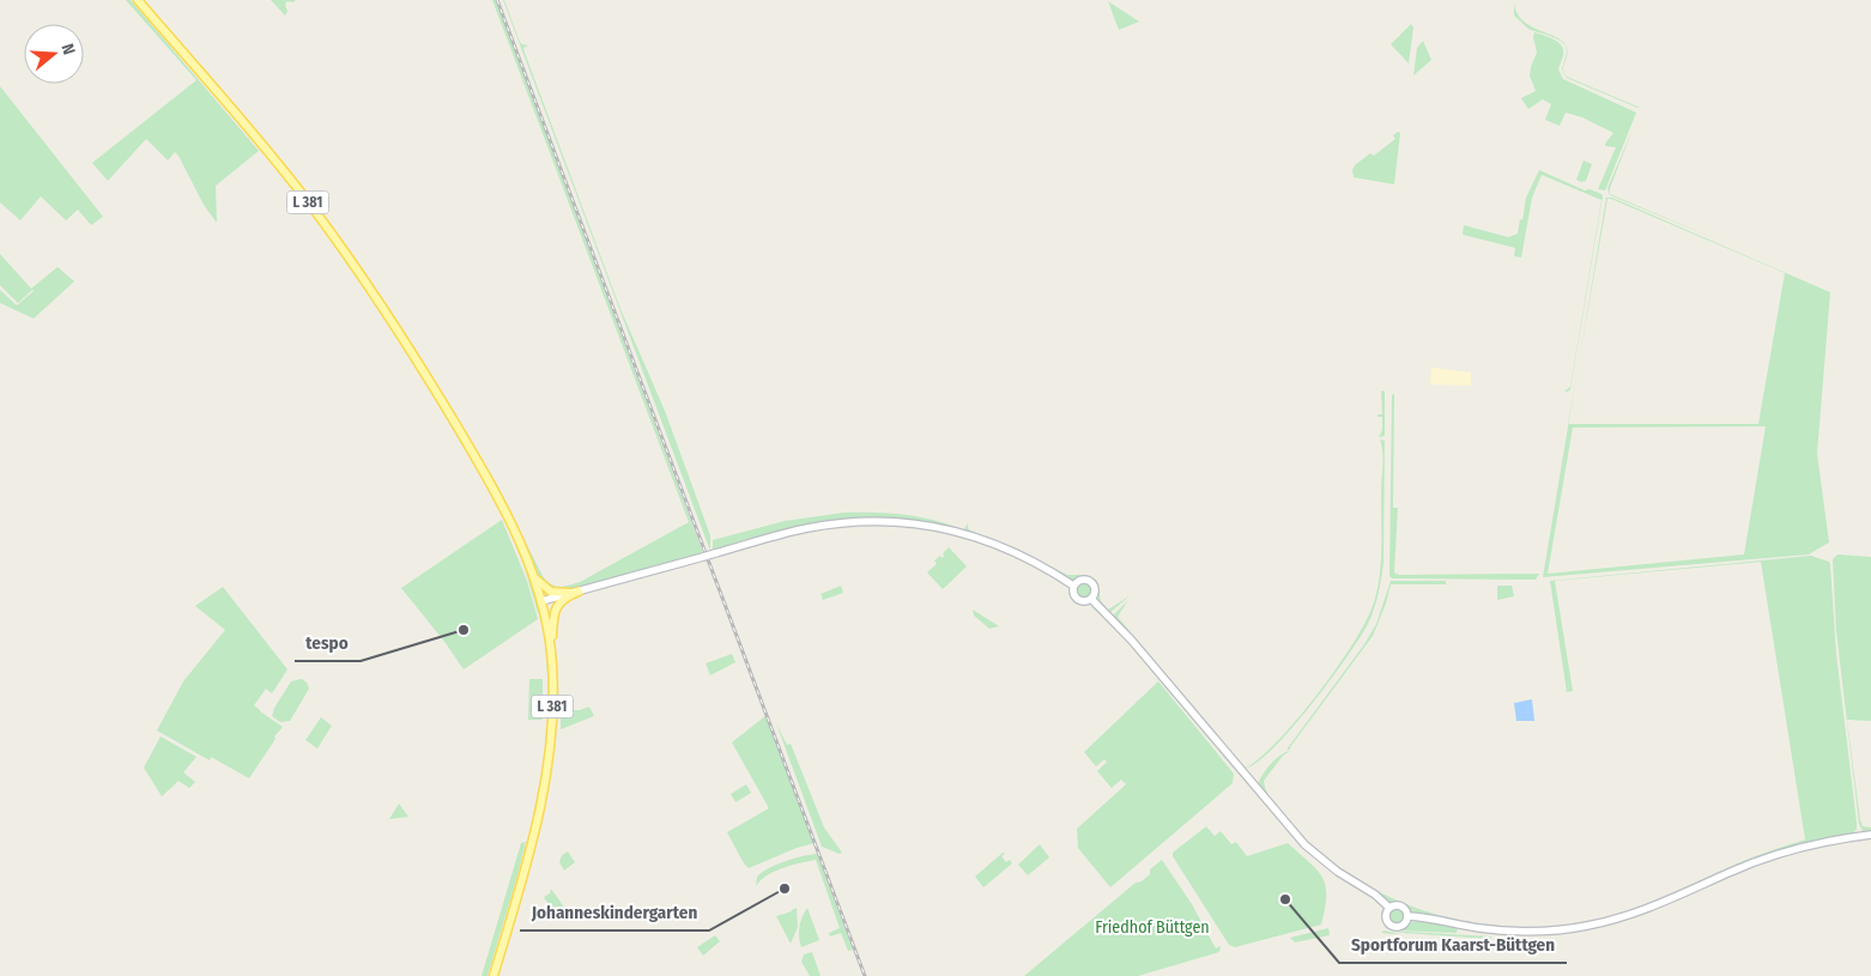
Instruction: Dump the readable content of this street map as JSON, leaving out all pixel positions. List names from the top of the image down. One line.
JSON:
{"streets":{"main road":["L 381"]},"parks":["Friedhof Büttgen"],"places":["tespo","Johanneskindergarten","Sportforum Kaarst-Büttgen"],"north":"right"}
